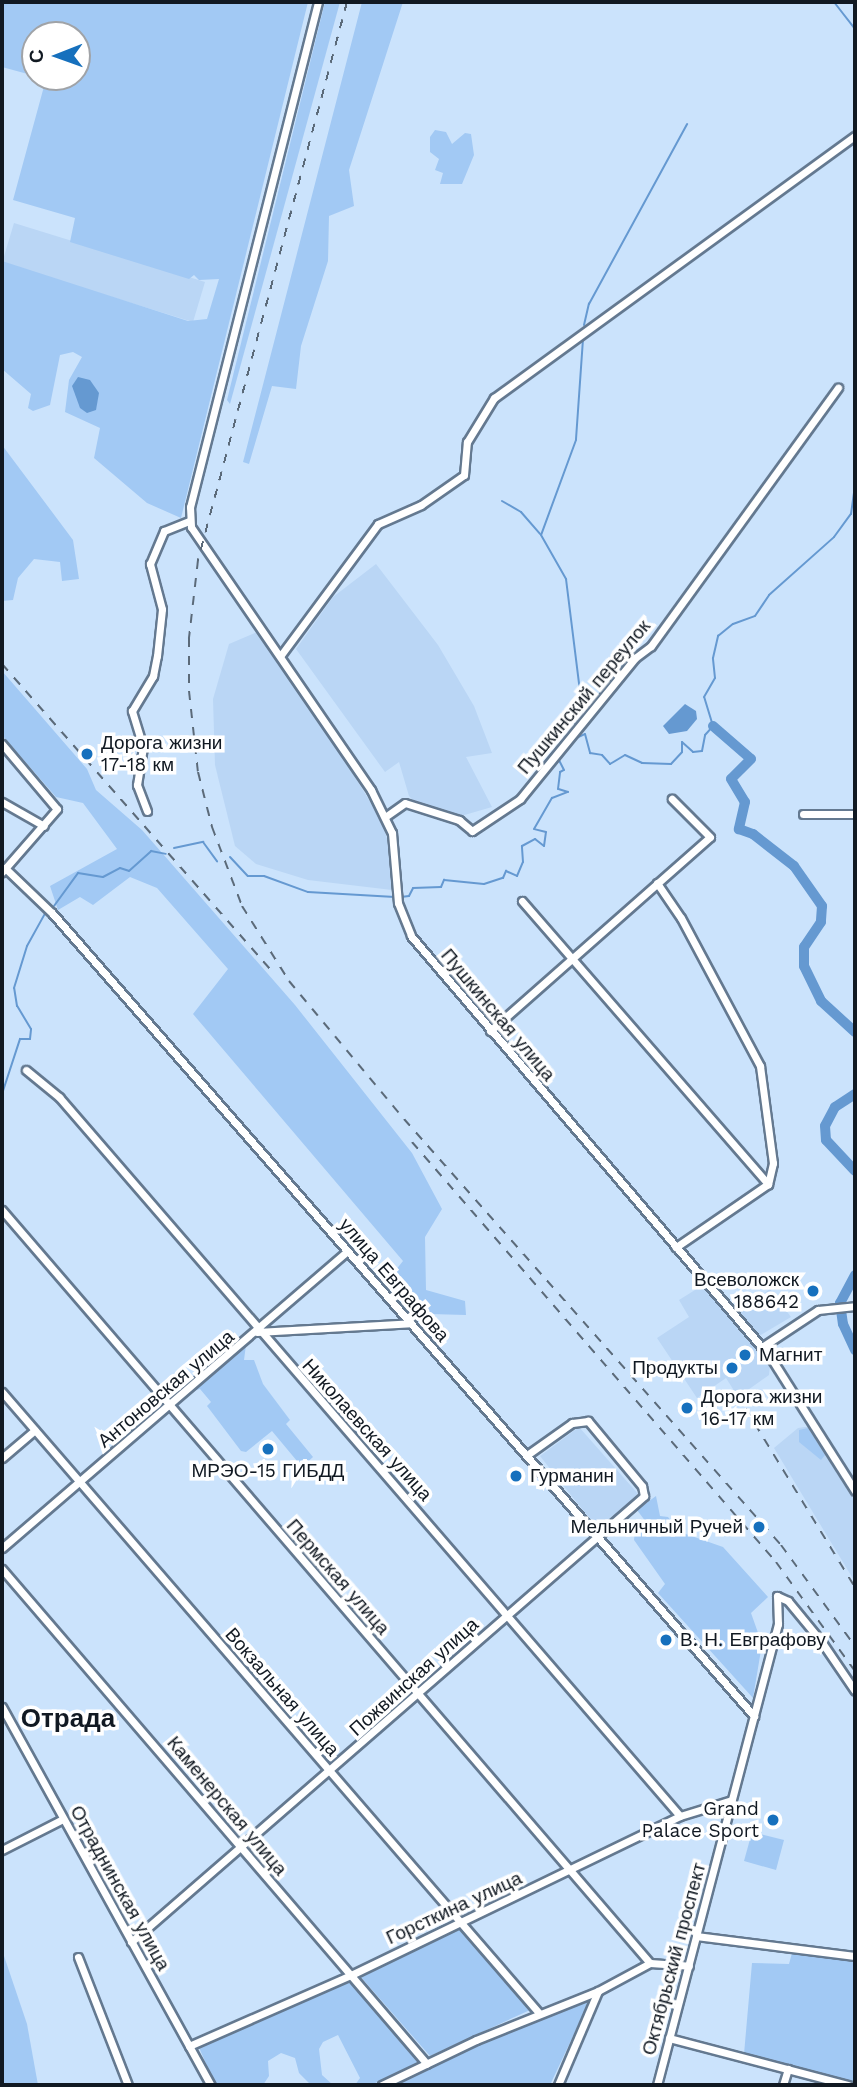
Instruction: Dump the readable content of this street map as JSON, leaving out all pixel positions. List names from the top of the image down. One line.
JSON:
{"streets":{"street":["Пушкинский переулок","Пушкинская улица","улица Евграфова","Антоновская улица","Николаевская улица","Пермская улица","Пожвинская улица","Вокзальная улица","Каменерская улица","Отраднинская улица","Горсткина улица","Октябрьский проспект"]},"crossings":[["Пушкинский переулок","Пушкинская улица"],["улица Евграфова","Антоновская улица"],["улица Евграфова","Пожвинская улица"],["улица Евграфова","Октябрьский проспект"],["Антоновская улица","Николаевская улица"],["Антоновская улица","Пермская улица"],["Антоновская улица","Вокзальная улица"],["Николаевская улица","Пожвинская улица"],["Николаевская улица","Горсткина улица"],["Пермская улица","Пожвинская улица"],["Пермская улица","Горсткина улица"],["Пожвинская улица","Вокзальная улица"],["Пожвинская улица","Каменерская улица"],["Пожвинская улица","Отраднинская улица"],["Вокзальная улица","Горсткина улица"],["Каменерская улица","Горсткина улица"],["Отраднинская улица","Горсткина улица"],["Горсткина улица","Октябрьский проспект"]],"districts":["Отрада"],"places":["Дорога жизни 17-18 км","Всеволожск 188642","Магнит","Продукты","Дорога жизни 16-17 км","МРЭО-15 ГИБДД","Гурманин","Мельничный Ручей","В. Н. Евграфову","Grand Palace Sport"],"north":"left"}
